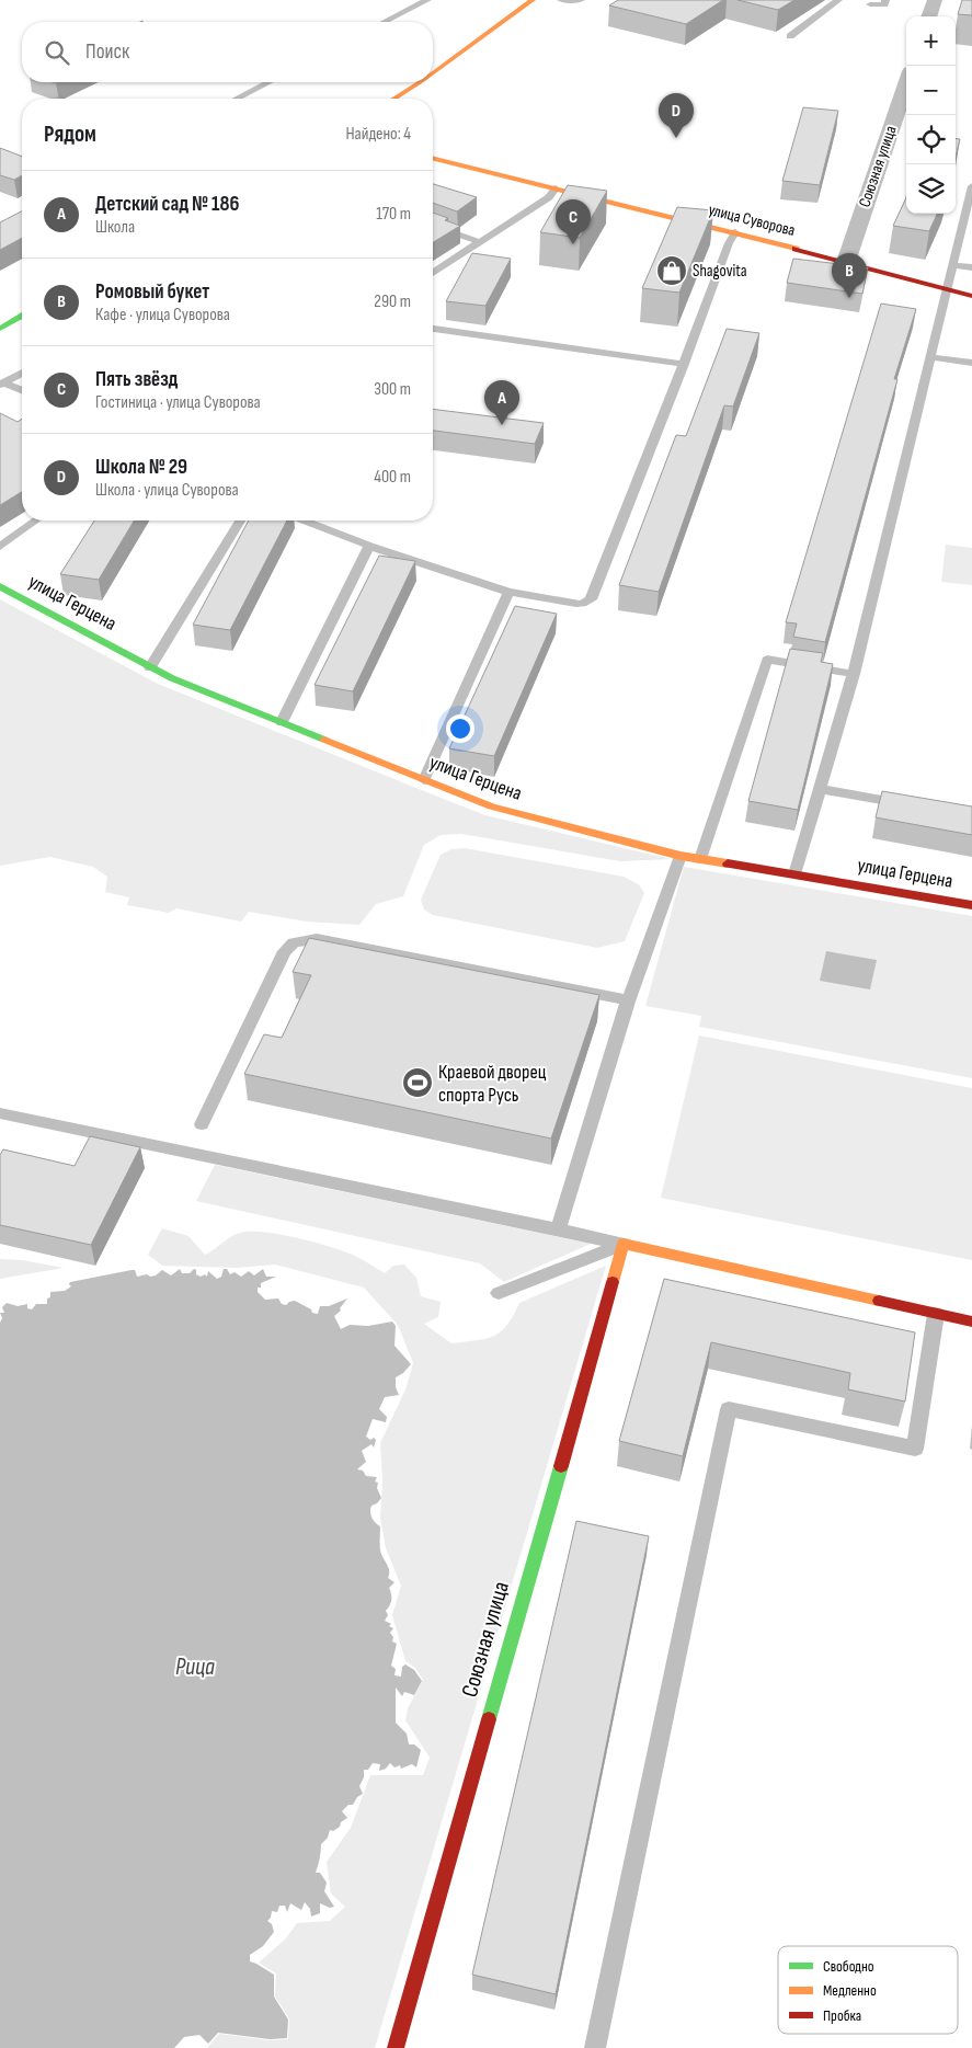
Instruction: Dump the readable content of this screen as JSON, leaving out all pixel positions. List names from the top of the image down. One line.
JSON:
{"streets":{"street":["Союзная улица","улица Суворова","улица Герцена"]},"crossings":[["Союзная улица","улица Суворова"]],"water":["Рица"],"places":{"shop":["Shagovita"],"sports":["Краевой дворец спорта Русь"]},"legend":["Свободно","Медленно","Пробка"],"page":{"map_buttons":["+","−"],"search":"Поиск","pins":["D","C","B","A"],"heading":["Рядом","Найдено: 4"],"list":[{"mark":"A","name":"Детский сад № 186","note":"Школа","value":"170 m"},{"mark":"B","name":"Ромовый букет","note":"Кафе · улица Суворова","value":"290 m"},{"mark":"C","name":"Пять звёзд","note":"Гостиница · улица Суворова","value":"300 m"},{"mark":"D","name":"Школа № 29","note":"Школа · улица Суворова","value":"400 m"}]}}
